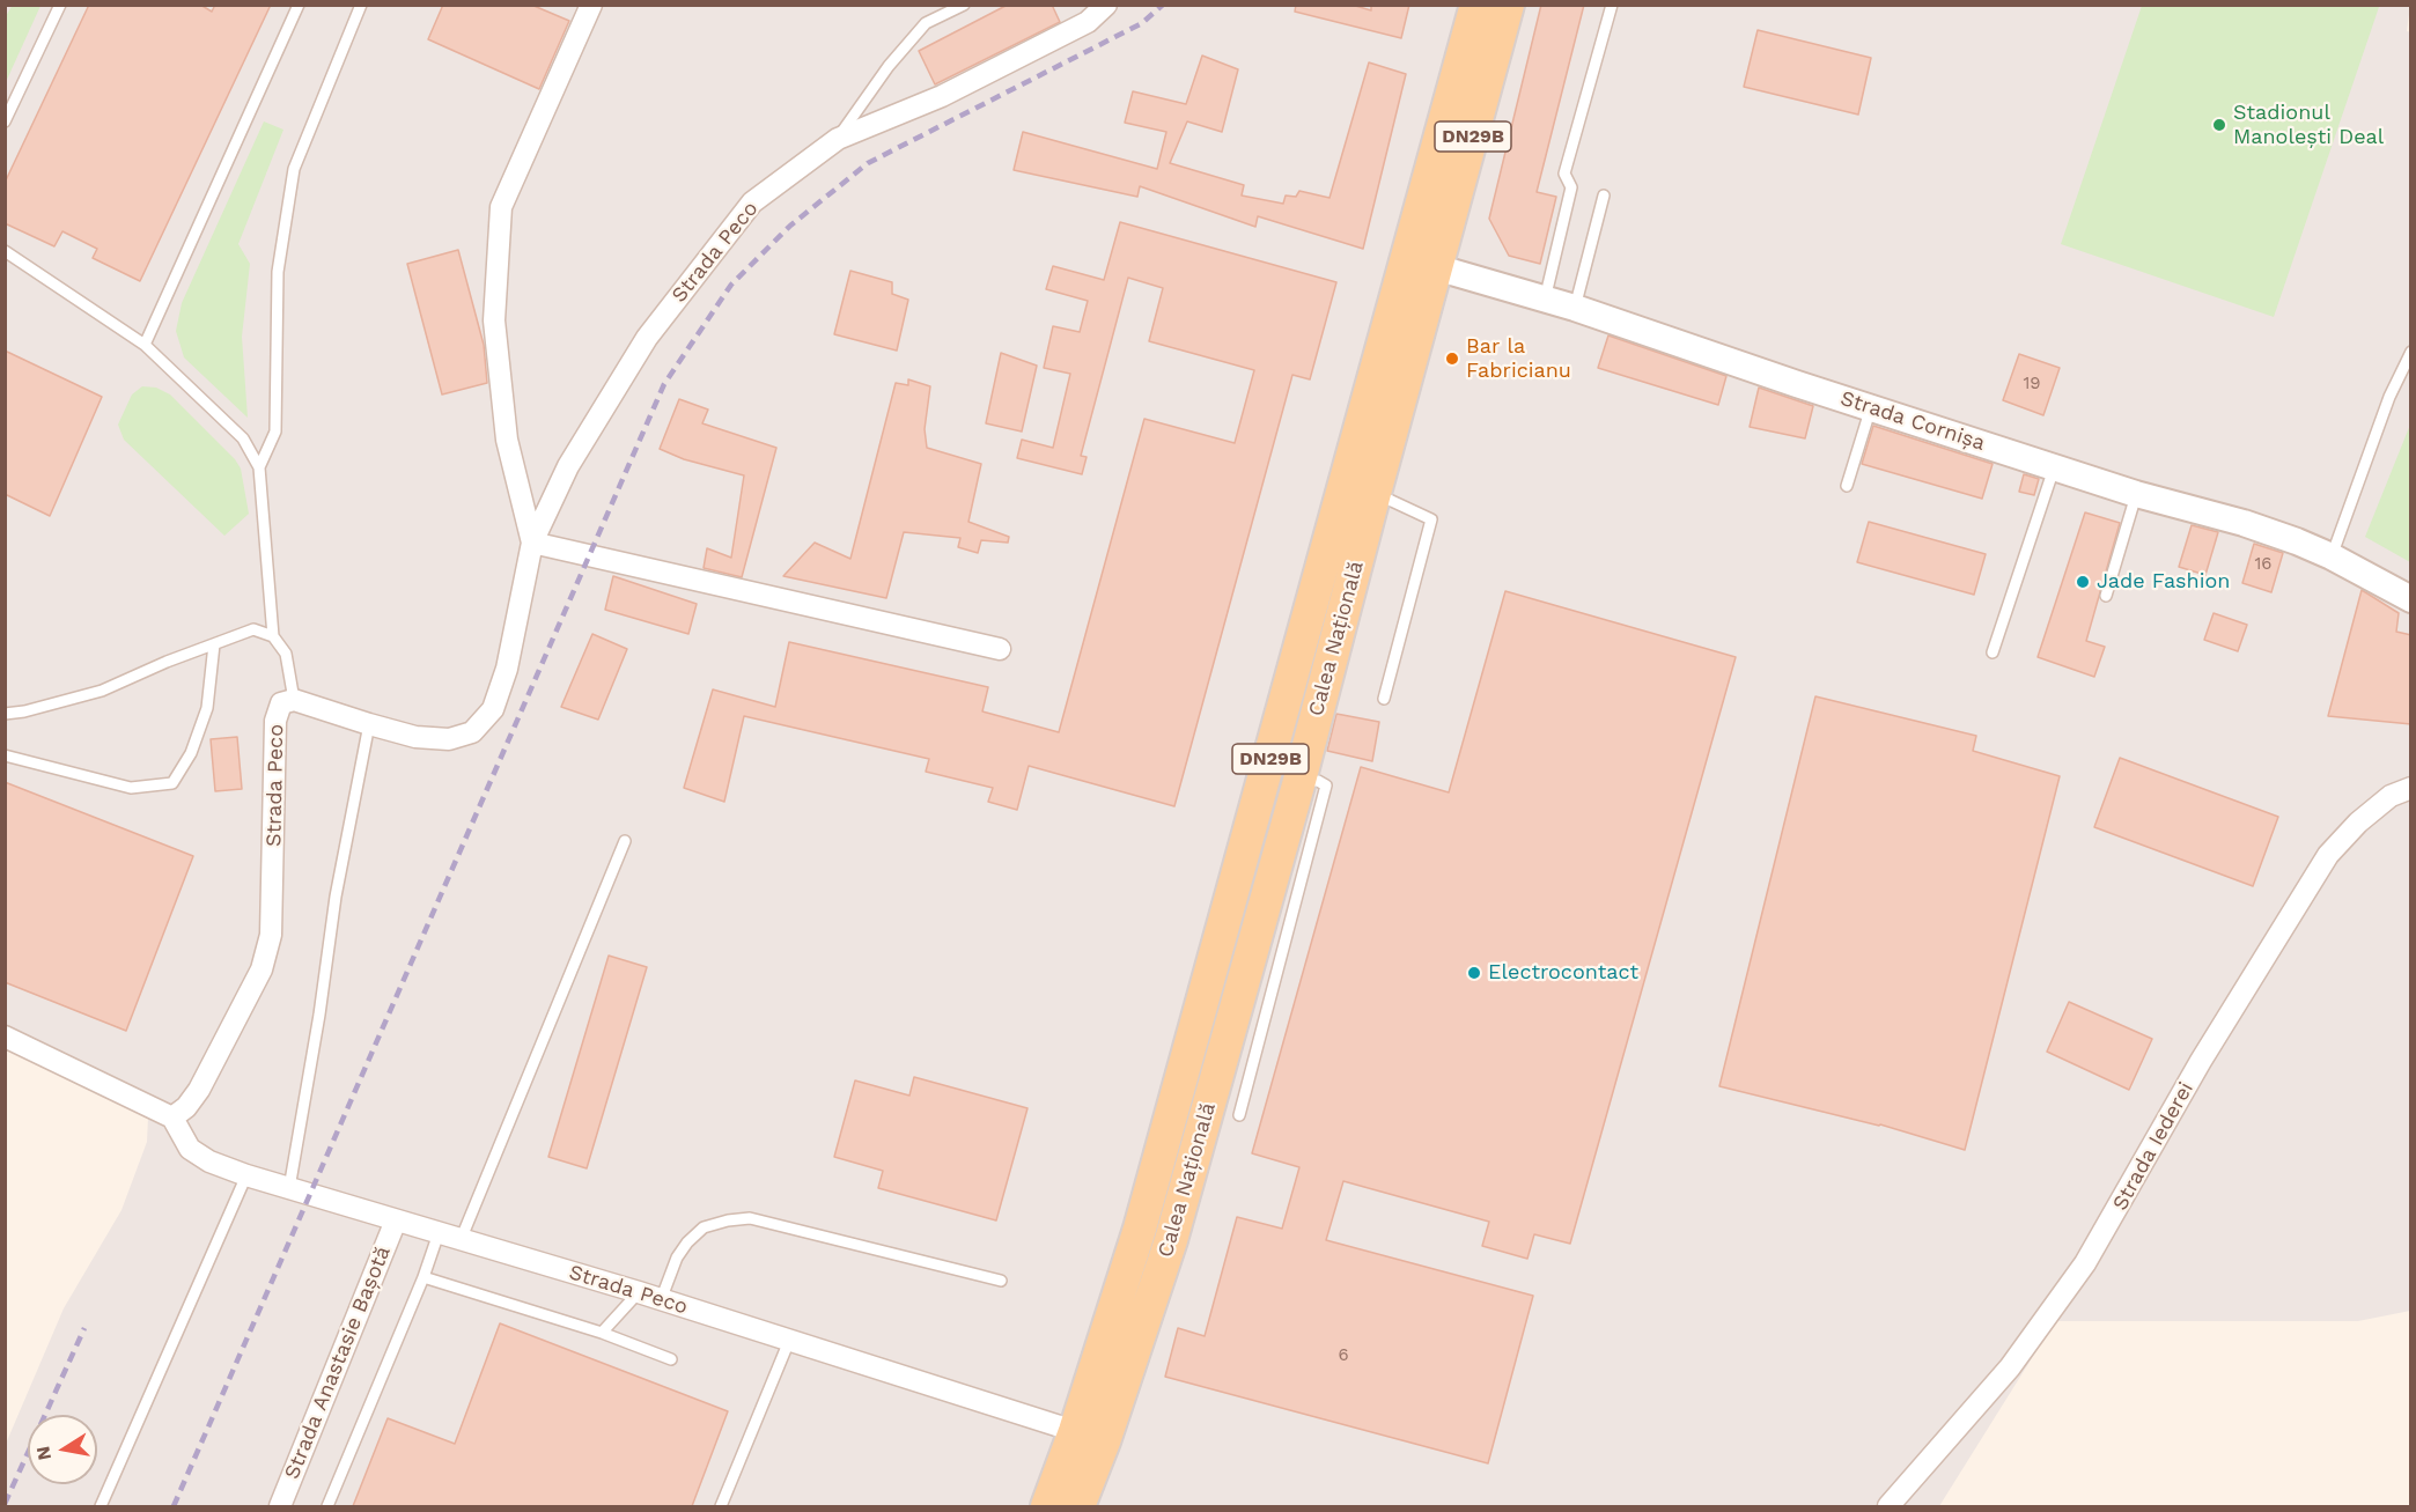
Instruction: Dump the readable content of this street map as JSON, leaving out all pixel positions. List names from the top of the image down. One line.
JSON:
{"streets":{"main road":["DN29B","Calea Națională"],"street":["Strada Peco","Strada Cornișa","Strada Iederei","Strada Anastasie Bașotă"]},"crossings":[["Strada Peco","Calea Națională"],["Strada Peco","Strada Anastasie Bașotă"],["Strada Cornișa","Calea Națională"]],"places":["Stadionul Manolești Deal","Bar la Fabricianu","Jade Fashion","Electrocontact"],"house_numbers":["19","16","6"],"north":"left"}
